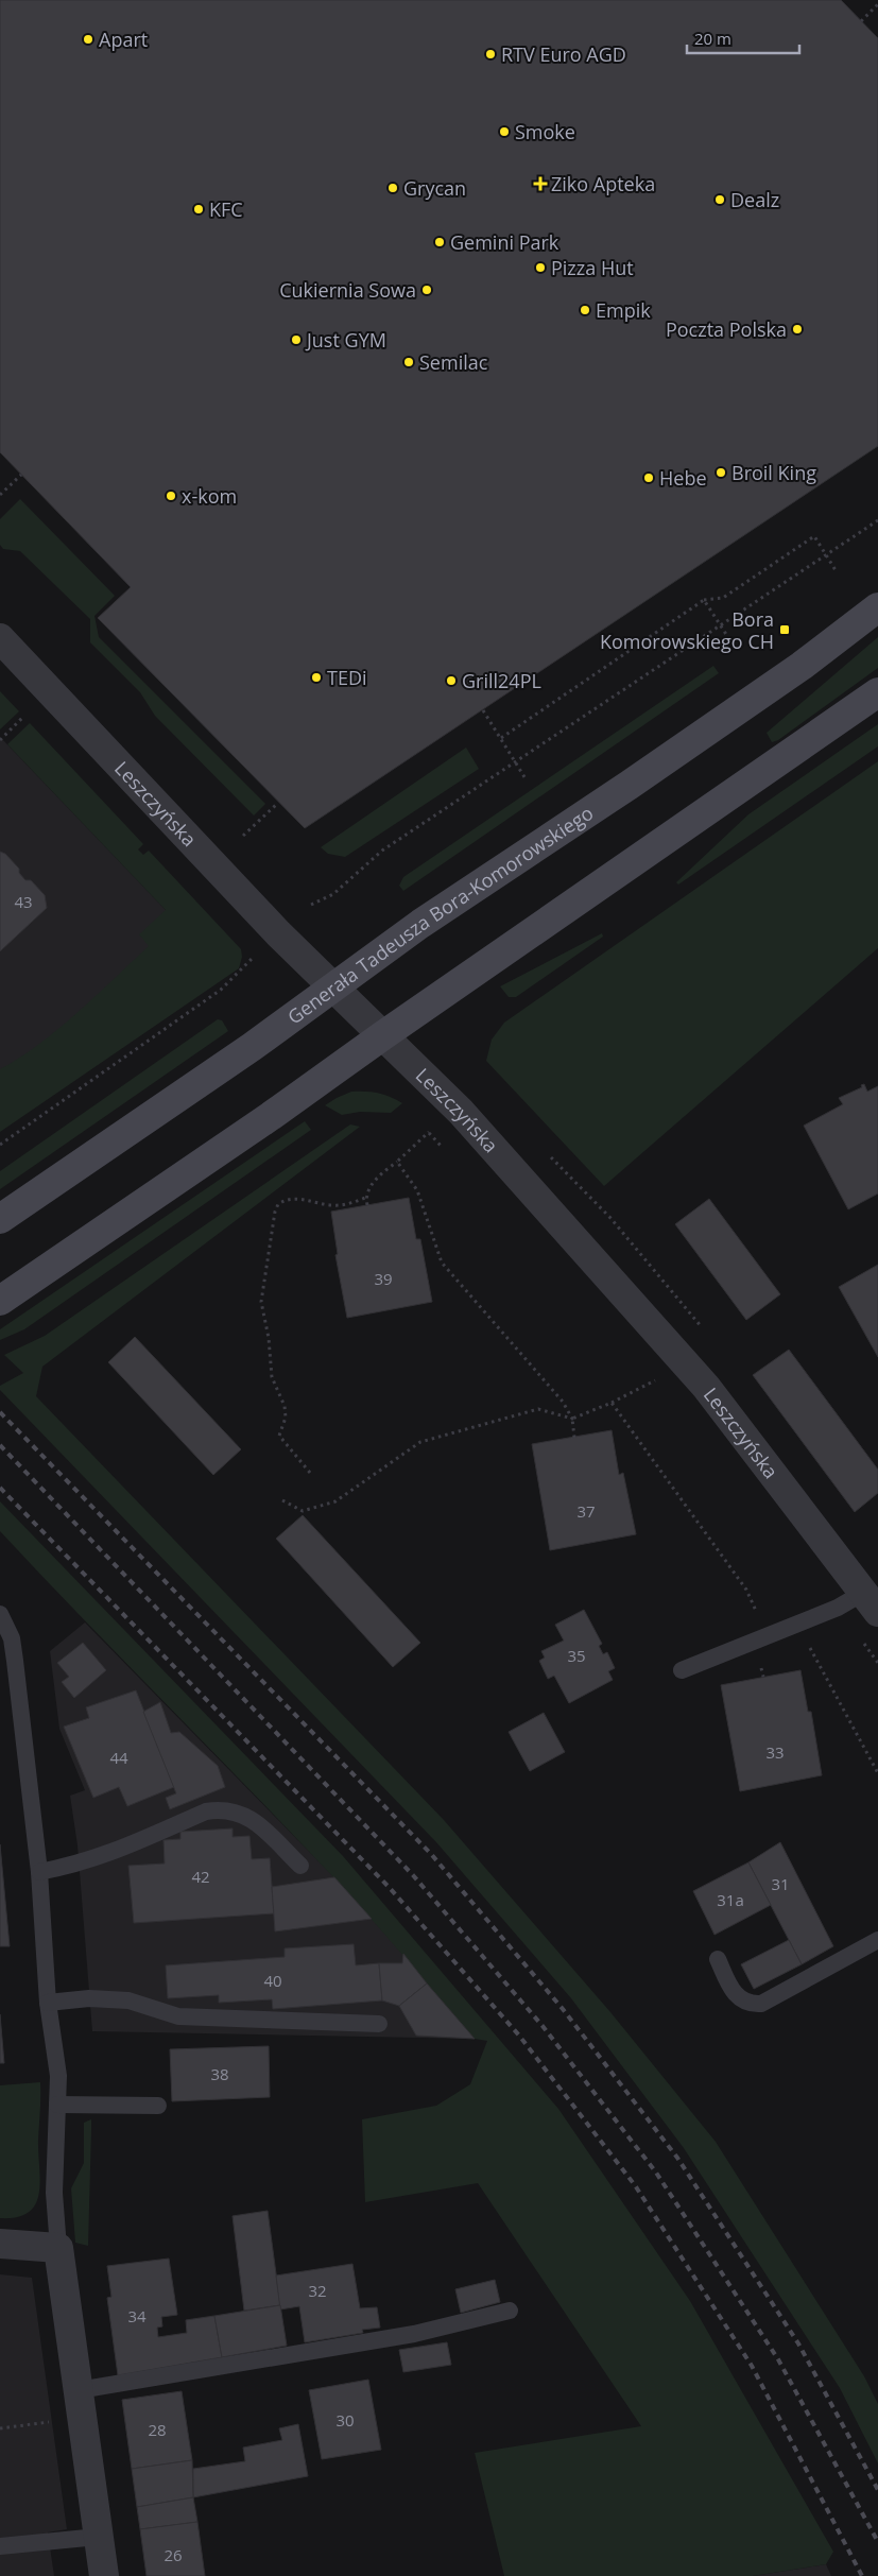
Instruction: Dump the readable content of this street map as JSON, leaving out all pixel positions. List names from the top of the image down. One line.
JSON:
{"streets":{"main road":["Generała Tadeusza Bora-Komorowskiego"],"street":["Leszczyńska"]},"crossings":[["Leszczyńska","Generała Tadeusza Bora-Komorowskiego"]],"places":{"other":["Apart","RTV Euro AGD","Smoke","Grycan","Dealz","KFC","Gemini Park","Pizza Hut","Cukiernia Sowa","Empik","Poczta Polska","Just GYM","Semilac","Broil King","Hebe","x-kom","TEDi","Grill24PL"],"health":["Ziko Apteka"],"transit":["Bora Komorowskiego CH"]},"house_numbers":["43","39","37","35","33","44","42","31","31a","40","38","32","34","30","28","26"],"scale_bar":"20 m"}
